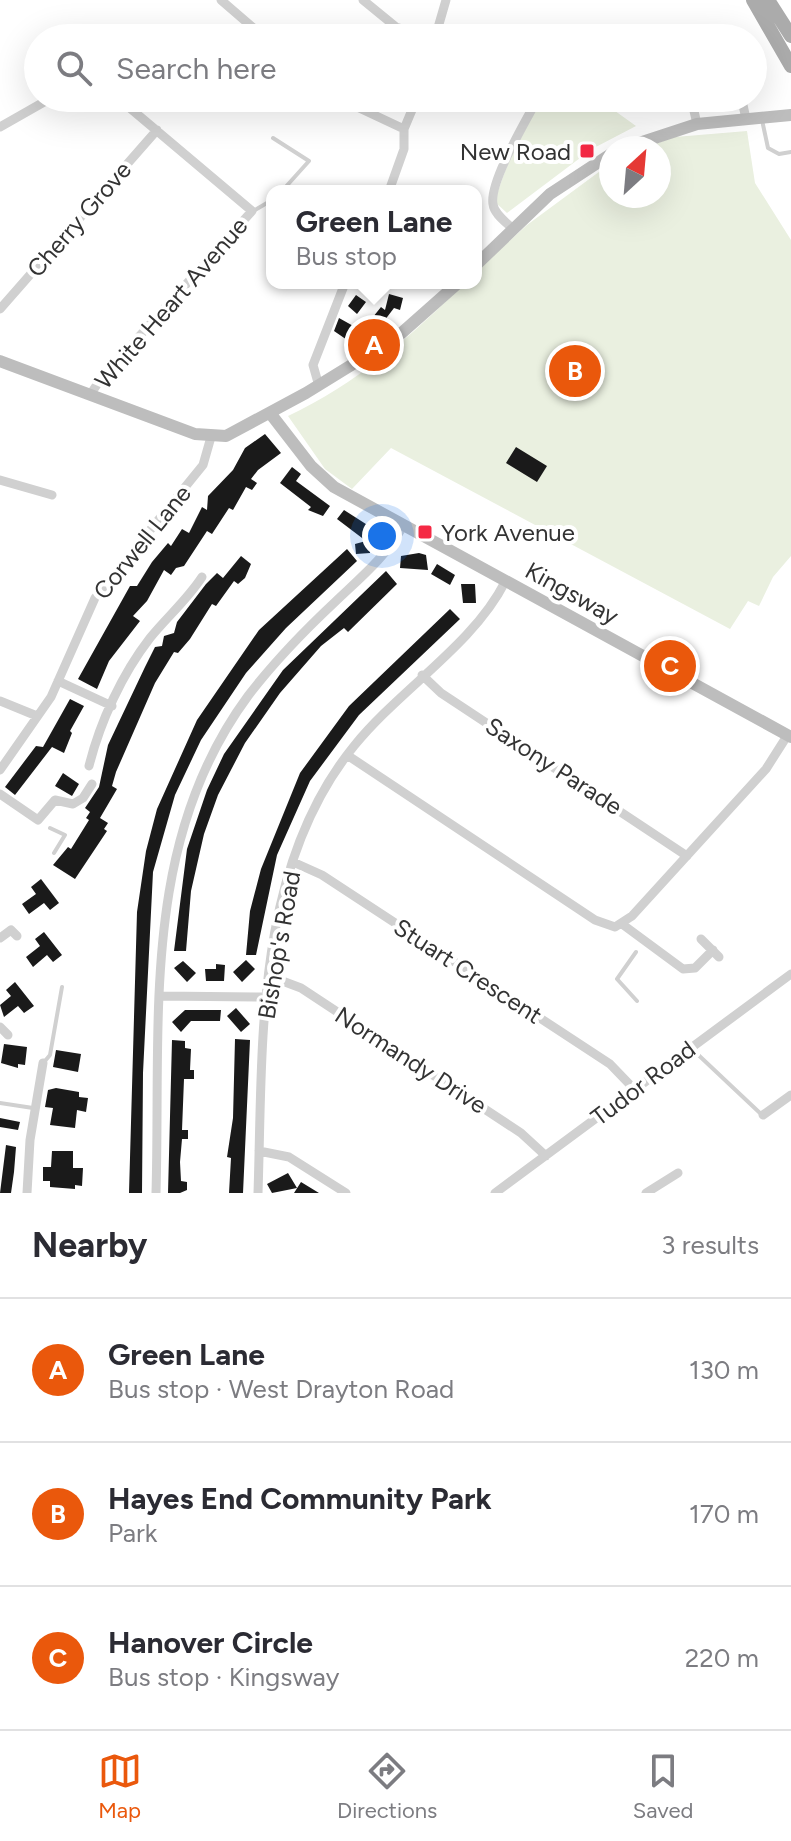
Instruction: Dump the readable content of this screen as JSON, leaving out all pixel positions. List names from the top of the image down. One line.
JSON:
{"streets":{"main road":["Kingsway"],"street":["Cherry Grove","White Heart Avenue","Corwell Lane","Saxony Parade","Bishop's Road","Stuart Crescent","Normandy Drive","Tudor Road"]},"crossings":[["Kingsway","Bishop's Road"],["Saxony Parade","Bishop's Road"],["Bishop's Road","Stuart Crescent"],["Bishop's Road","Normandy Drive"],["Stuart Crescent","Tudor Road"],["Normandy Drive","Tudor Road"]],"places":{"transit":["New Road","York Avenue"]},"north":"top right","page":{"search":"Search here","popup":["Green Lane","Bus stop"],"pins":["A","B","C"],"heading":["Nearby","3 results"],"list":[{"mark":"A","name":"Green Lane","note":"Bus stop · West Drayton Road","value":"130 m"},{"mark":"B","name":"Hayes End Community Park","note":"Park","value":"170 m"},{"mark":"C","name":"Hanover Circle","note":"Bus stop · Kingsway","value":"220 m"}],"nav":["Map","Directions","Saved"]}}
